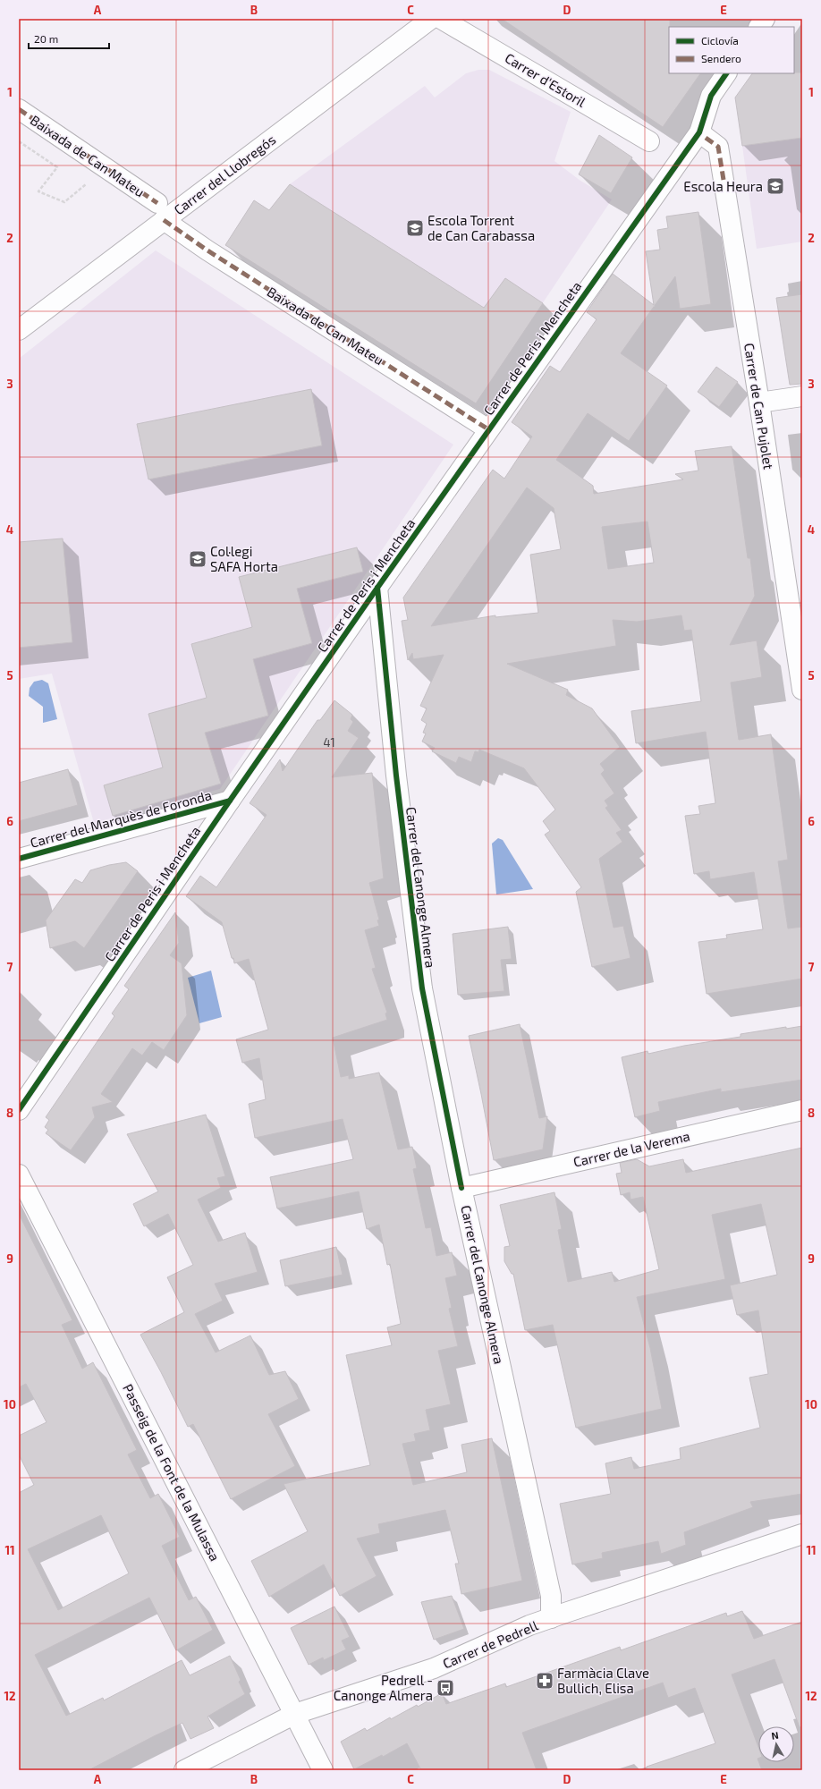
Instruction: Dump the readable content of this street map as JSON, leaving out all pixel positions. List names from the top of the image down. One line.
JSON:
{"streets":{"street":["Carrer d'Estoril","Baixada de Can Mateu","Carrer del Llobregós","Carrer de Peris i Mencheta","Carrer de Can Pujolet","Carrer del Marquès de Foronda","Carrer del Canonge Almera","Carrer de la Verema","Passeig de la Font de la Mulassa","Carrer de Pedrell"]},"crossings":[["Baixada de Can Mateu","Carrer del Llobregós"],["Baixada de Can Mateu","Carrer de Peris i Mencheta"],["Carrer de Peris i Mencheta","Carrer de Can Pujolet"],["Carrer de Peris i Mencheta","Carrer del Marquès de Foronda"],["Carrer de Peris i Mencheta","Carrer del Canonge Almera"],["Carrer del Canonge Almera","Carrer de la Verema"],["Carrer del Canonge Almera","Carrer de Pedrell"],["Passeig de la Font de la Mulassa","Carrer de Pedrell"]],"places":{"school or university":["Escola Heura","Escola Torrent de Can Carabassa","Col·legi SAFA Horta"],"pharmacy":["Farmàcia Clave Bullich, Elisa"],"bus stop":["Pedrell - Canonge Almera"]},"house_numbers":["41"],"legend":["Ciclovía","Sendero"],"scale_bar":"20 m","north":"top","grid":{"columns":["A","B","C","D","E"],"rows":["1","2","3","4","5","6","7","8","9","10","11","12"]}}
